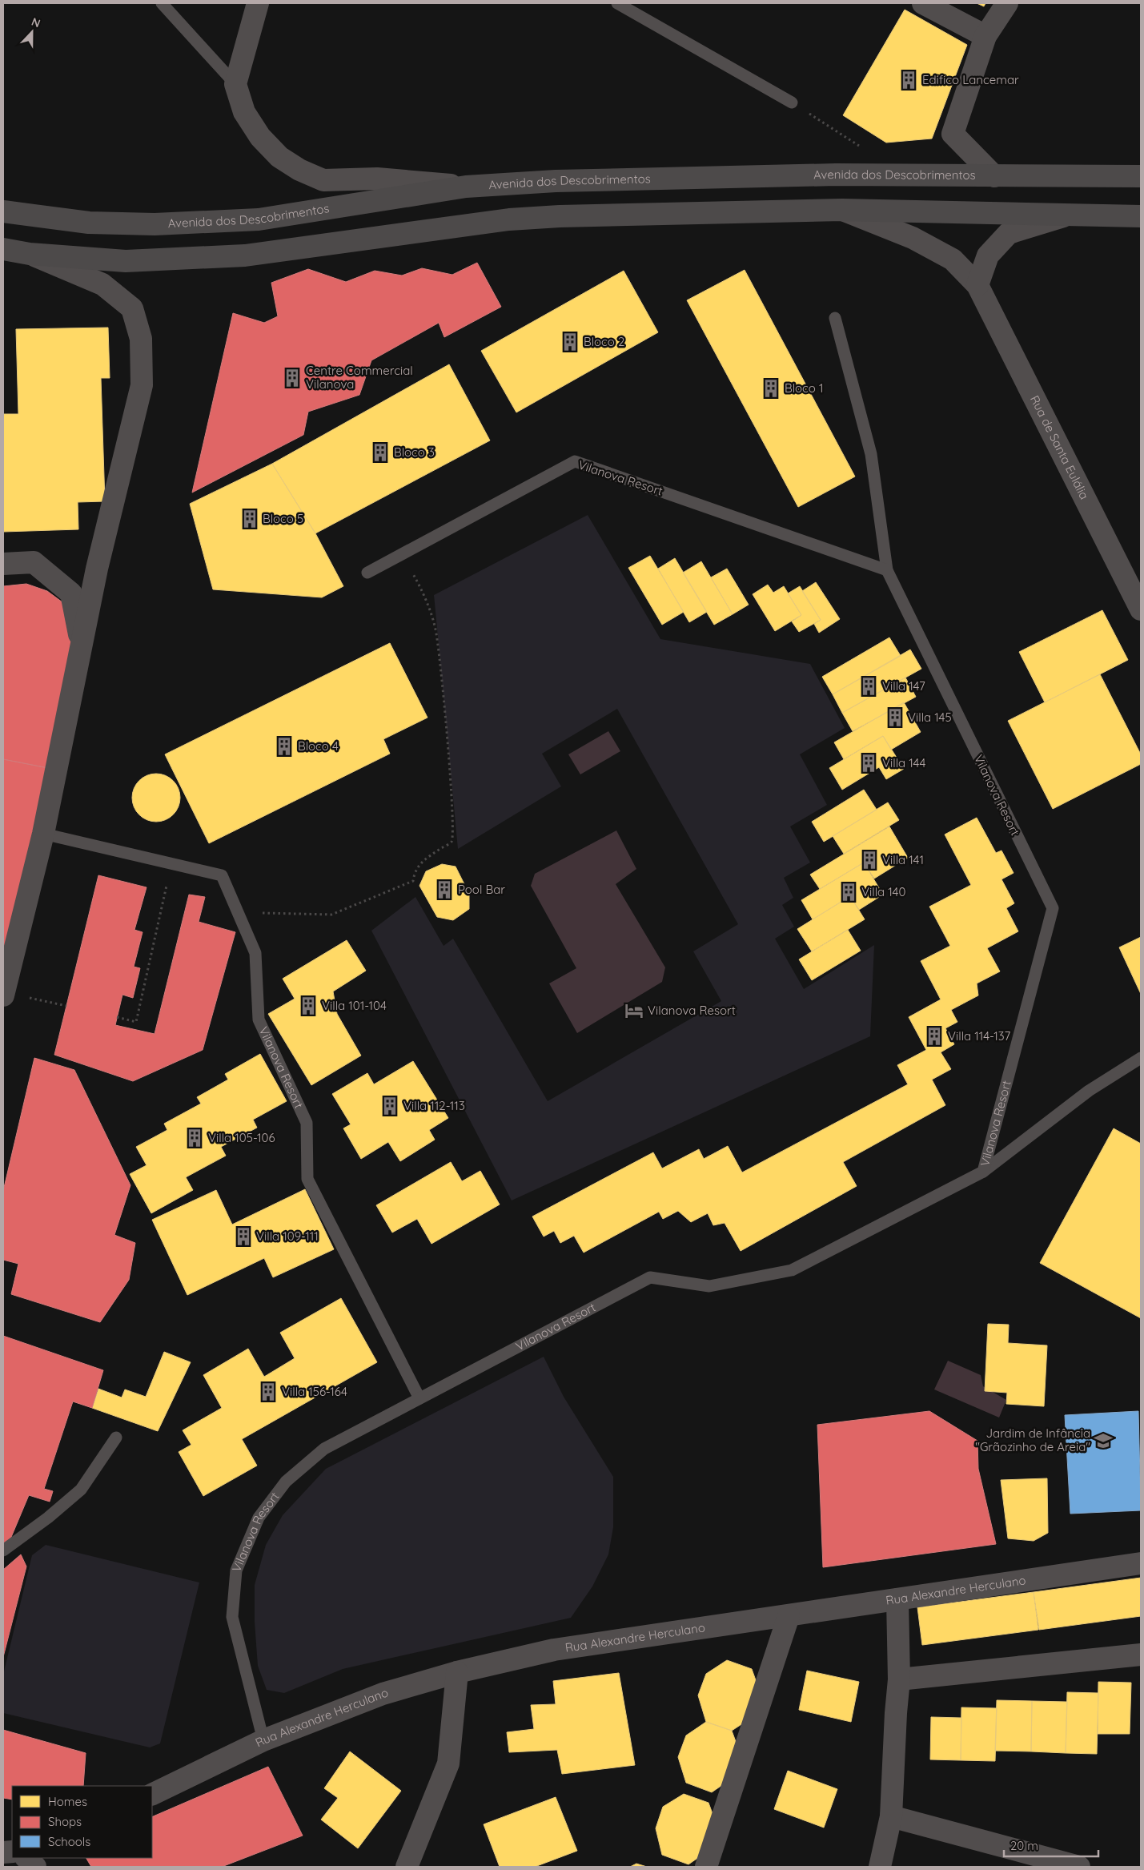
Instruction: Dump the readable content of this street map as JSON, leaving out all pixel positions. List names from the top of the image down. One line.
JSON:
{"streets":{"main road":["Avenida dos Descobrimentos"],"street":["Rua de Santa Eulália","Rua Alexandre Herculano"],"lane":["Vilanova Resort"]},"crossings":[["Vilanova Resort","Rua Alexandre Herculano"]],"places":{"building":["Edifico Lancemar","Bloco 2","Centre Commercial Vilanova","Bloco 1","Bloco 3","Bloco 5","Villa 147","Villa 145","Bloco 4","Villa 144","Villa 141","Pool Bar","Villa 140","Villa 101-104","Villa 114-137","Villa 112-113","Villa 105-106","Villa 109-111","Villa 156-164"],"hotel":["Vilanova Resort"],"school or university":["Jardim de Infância \"Grãozinho de Areia\""]},"legend":["Homes","Shops","Schools"],"scale_bar":"20 m","north":"top"}
